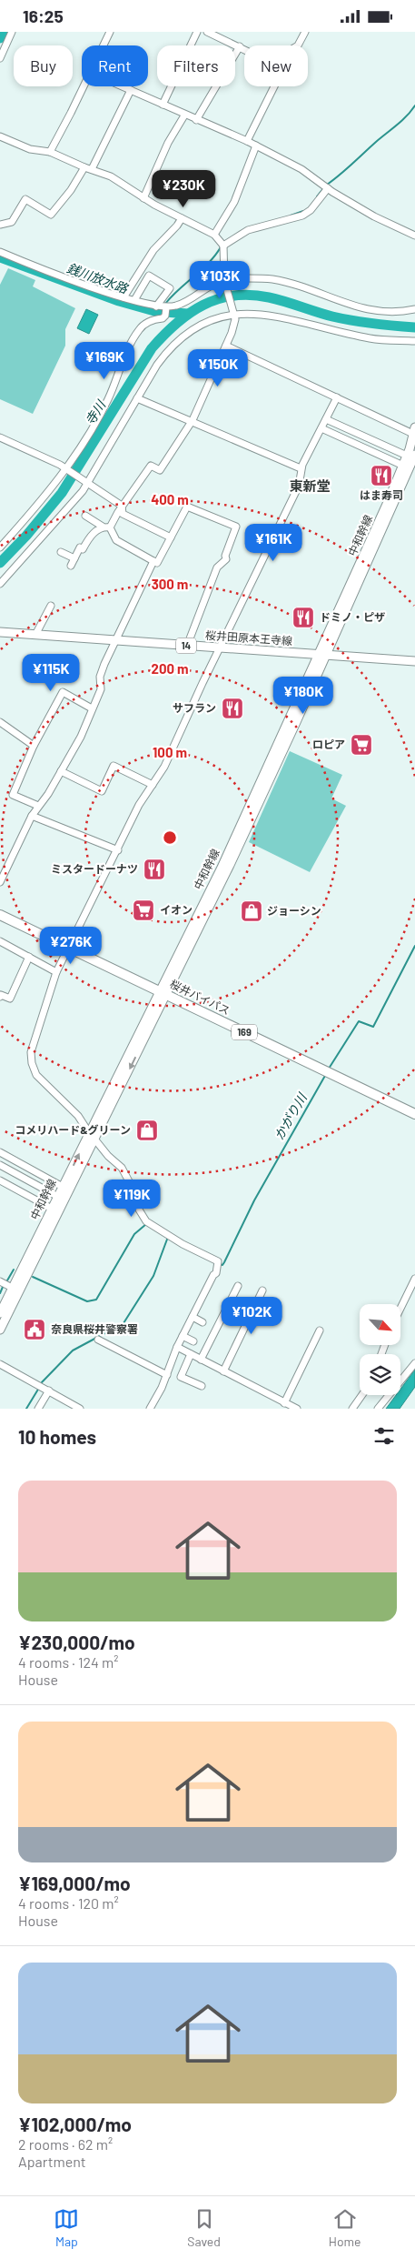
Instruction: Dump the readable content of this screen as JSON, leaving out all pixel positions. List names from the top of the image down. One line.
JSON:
{"streets":{"highway":["桜井バイパス","169"],"main road":["中和幹線","桜井田原本王寺線","14"]},"crossings":[["中和幹線","桜井田原本王寺線"],["中和幹線","桜井バイパス"]],"districts":["東新堂"],"water":["銭川放水路","寺川","かがり川"],"places":{"restaurant":["はま寿司","ドミノ・ピザ","サフラン","ミスタードーナツ"],"supermarket":["ロピア","イオン"],"shop":["ジョーシン","コメリハード&グリーン"],"public building":["奈良県桜井警察署"]},"north":"bottom right","page":{"status":"16:25","chip":["Buy","Rent","Filters","New"],"price":["¥230K","¥103K","¥169K","¥150K","¥161K","¥115K","¥180K","¥276K","¥119K","¥102K"],"heading":"10 homes","list":[{"name":"¥230,000/mo","note":"4 rooms · 124 m² · House"},{"name":"¥169,000/mo","note":"4 rooms · 120 m² · House"},{"name":"¥102,000/mo","note":"2 rooms · 62 m² · Apartment"}],"tabs":["Map","Saved","Home"]},"rings":["400 m","300 m","200 m","100 m"]}
